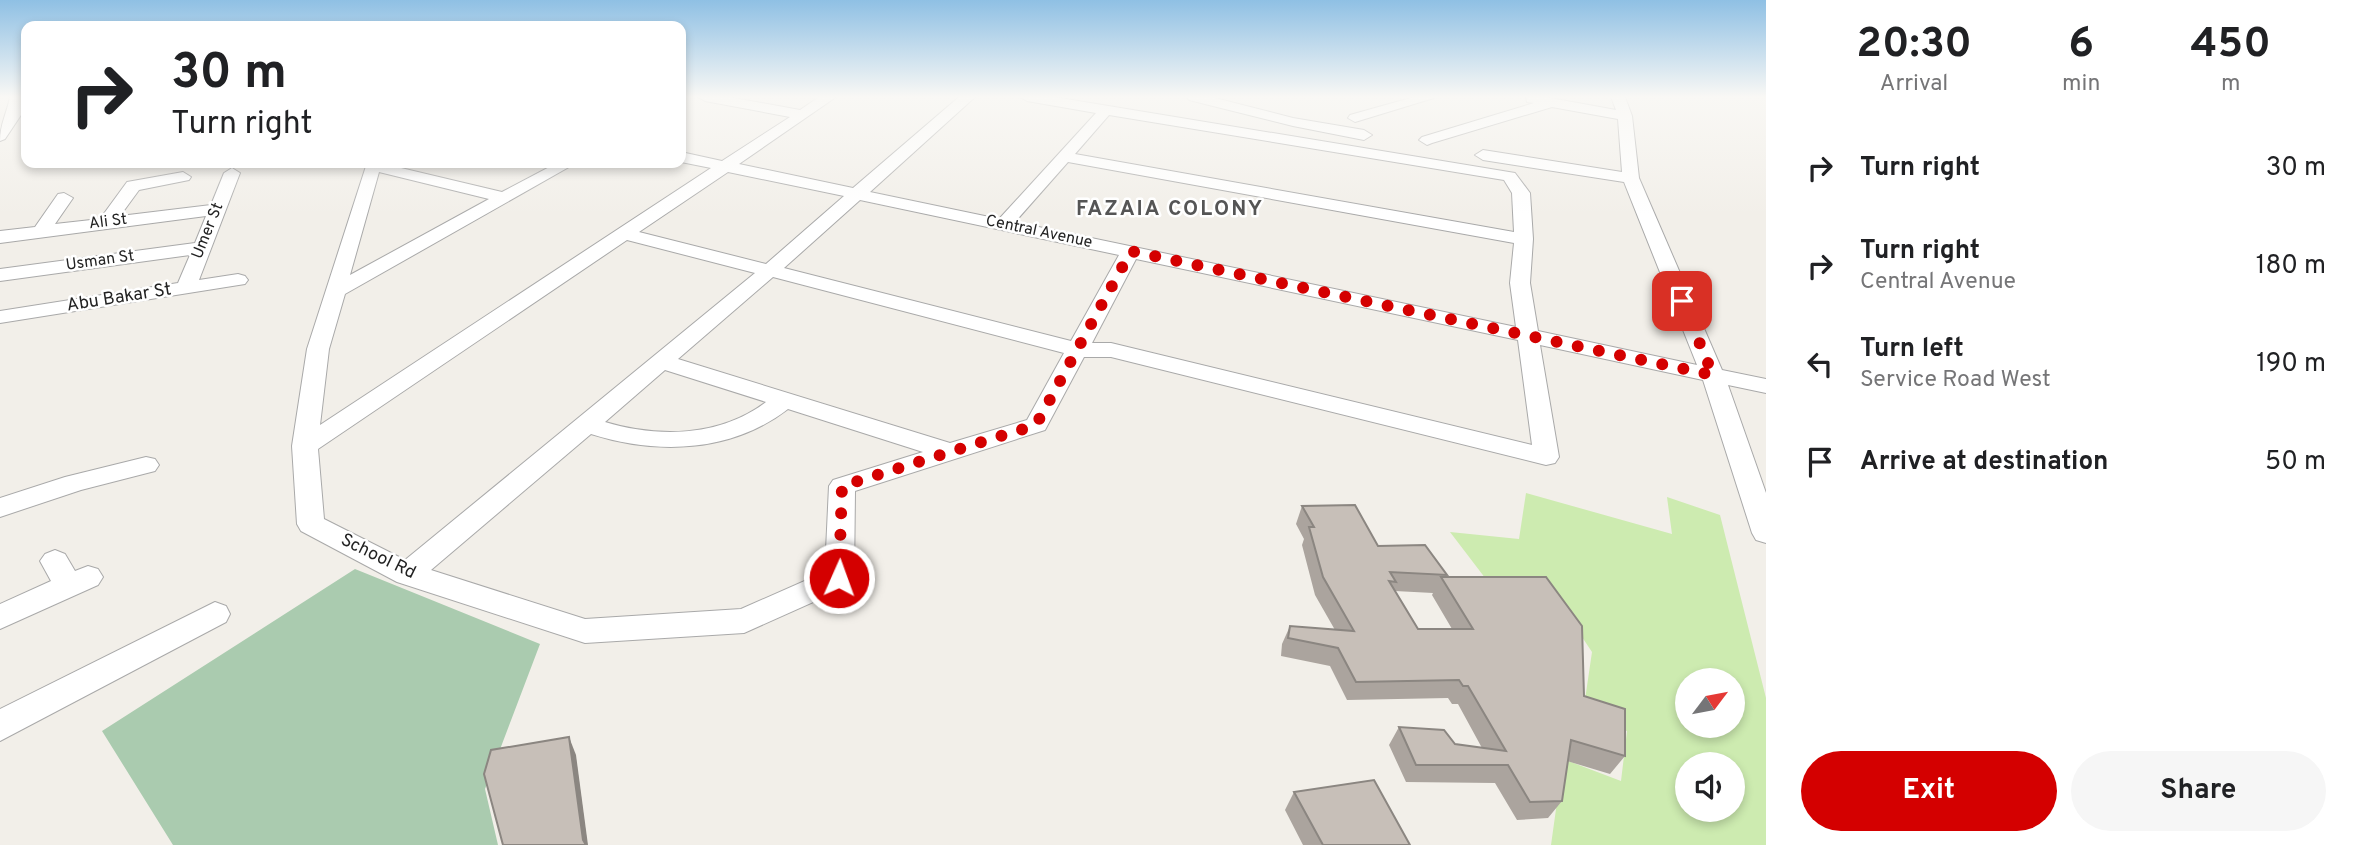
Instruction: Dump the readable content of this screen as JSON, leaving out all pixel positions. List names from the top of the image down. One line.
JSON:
{"streets":{"street":["Ali St","Umer St","Central Avenue","Usman St","Abu Bakar St","School Rd"]},"crossings":[["Ali St","Umer St"],["Umer St","Usman St"],["Umer St","Abu Bakar St"]],"districts":["FAZAIA COLONY"],"north":"top right","page":{"eta":["20:30","Arrival","6","min","450","m"],"turn":["30 m","Turn right"],"list":[{"name":"Turn right","value":"30 m"},{"name":"Turn right","note":"Central Avenue","value":"180 m"},{"name":"Turn left","note":"Service Road West","value":"190 m"},{"name":"Arrive at destination","value":"50 m"}],"buttons":["Exit","Share"]}}
